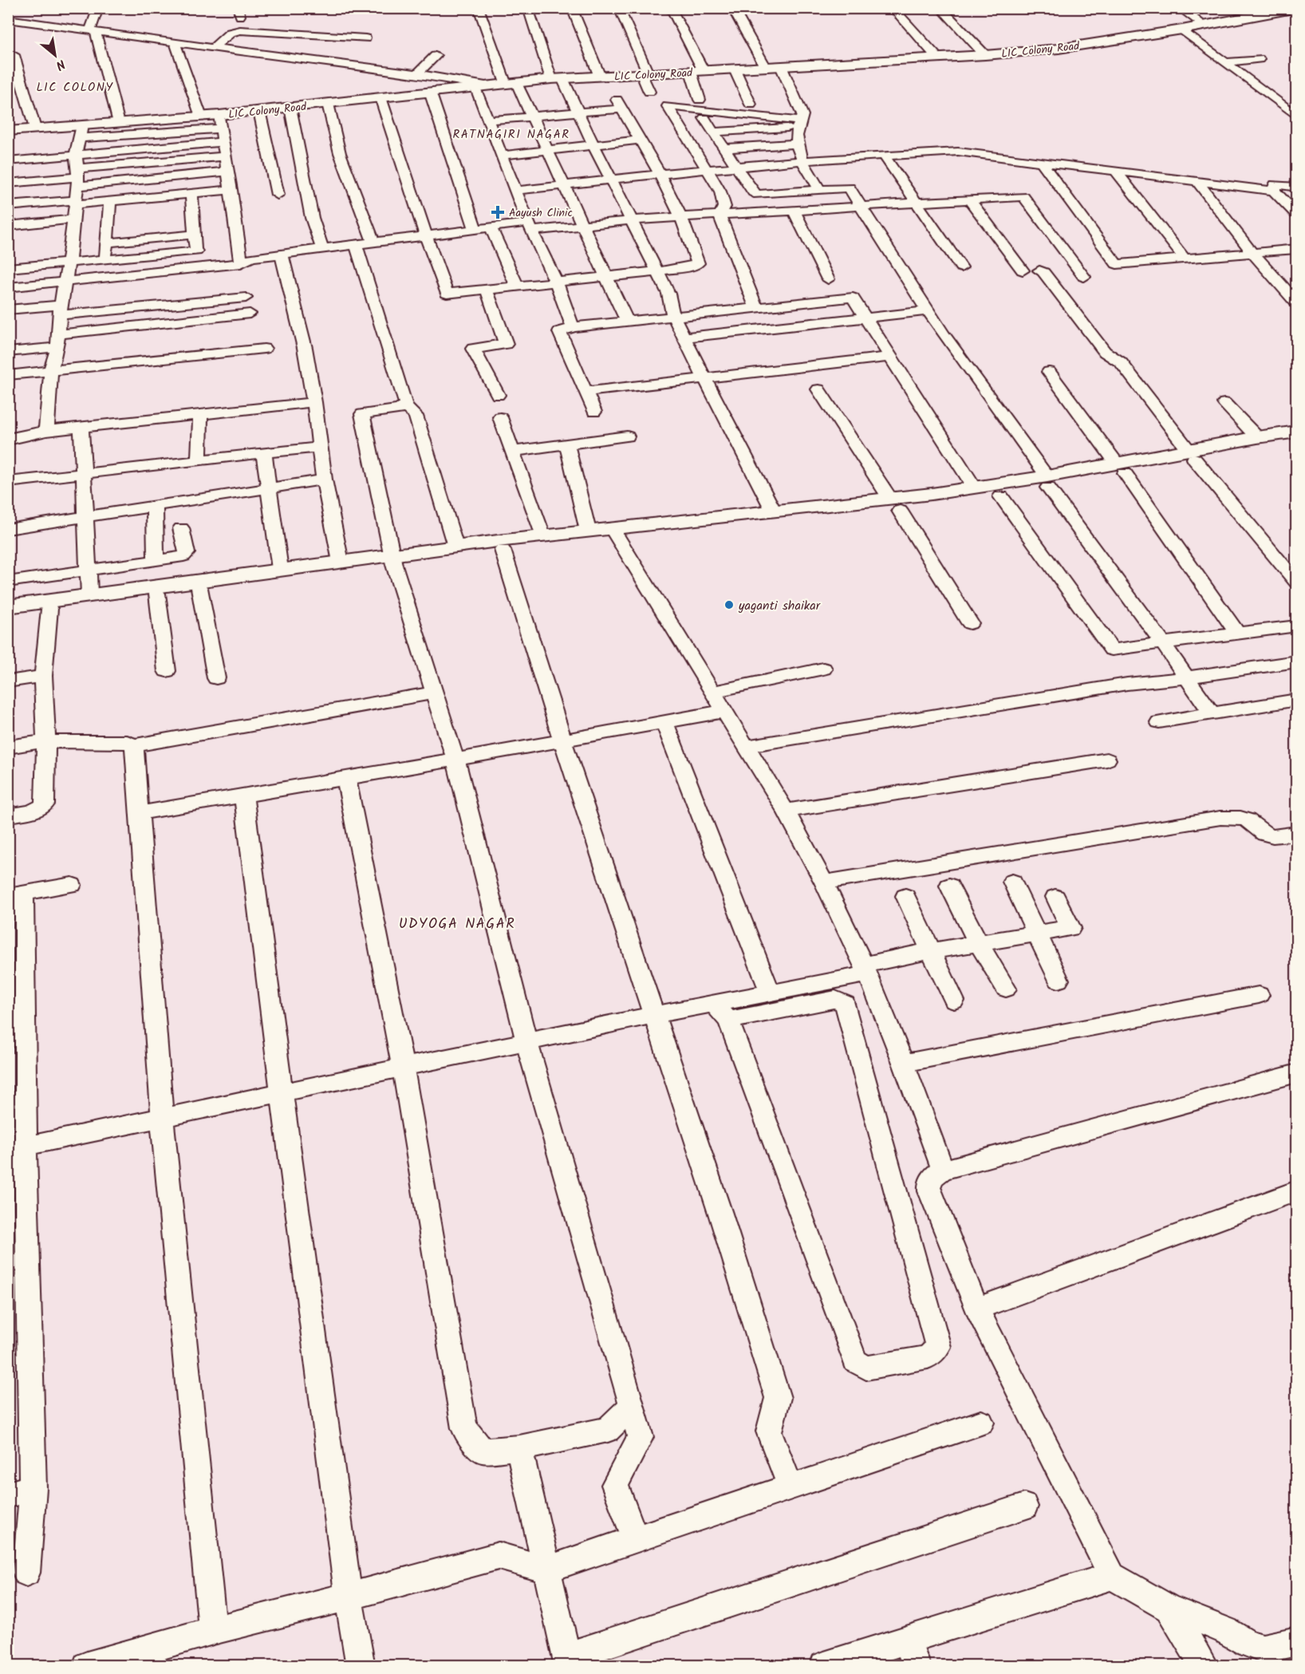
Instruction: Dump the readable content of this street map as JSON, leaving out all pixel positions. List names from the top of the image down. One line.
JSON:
{"streets":{"main road":["LIC Colony Road"]},"districts":["LIC COLONY","RATNAGIRI NAGAR","UDYOGA NAGAR"],"places":{"health":["Aayush Clinic"],"other":["yaganti shaikar"]},"north":"bottom right"}
